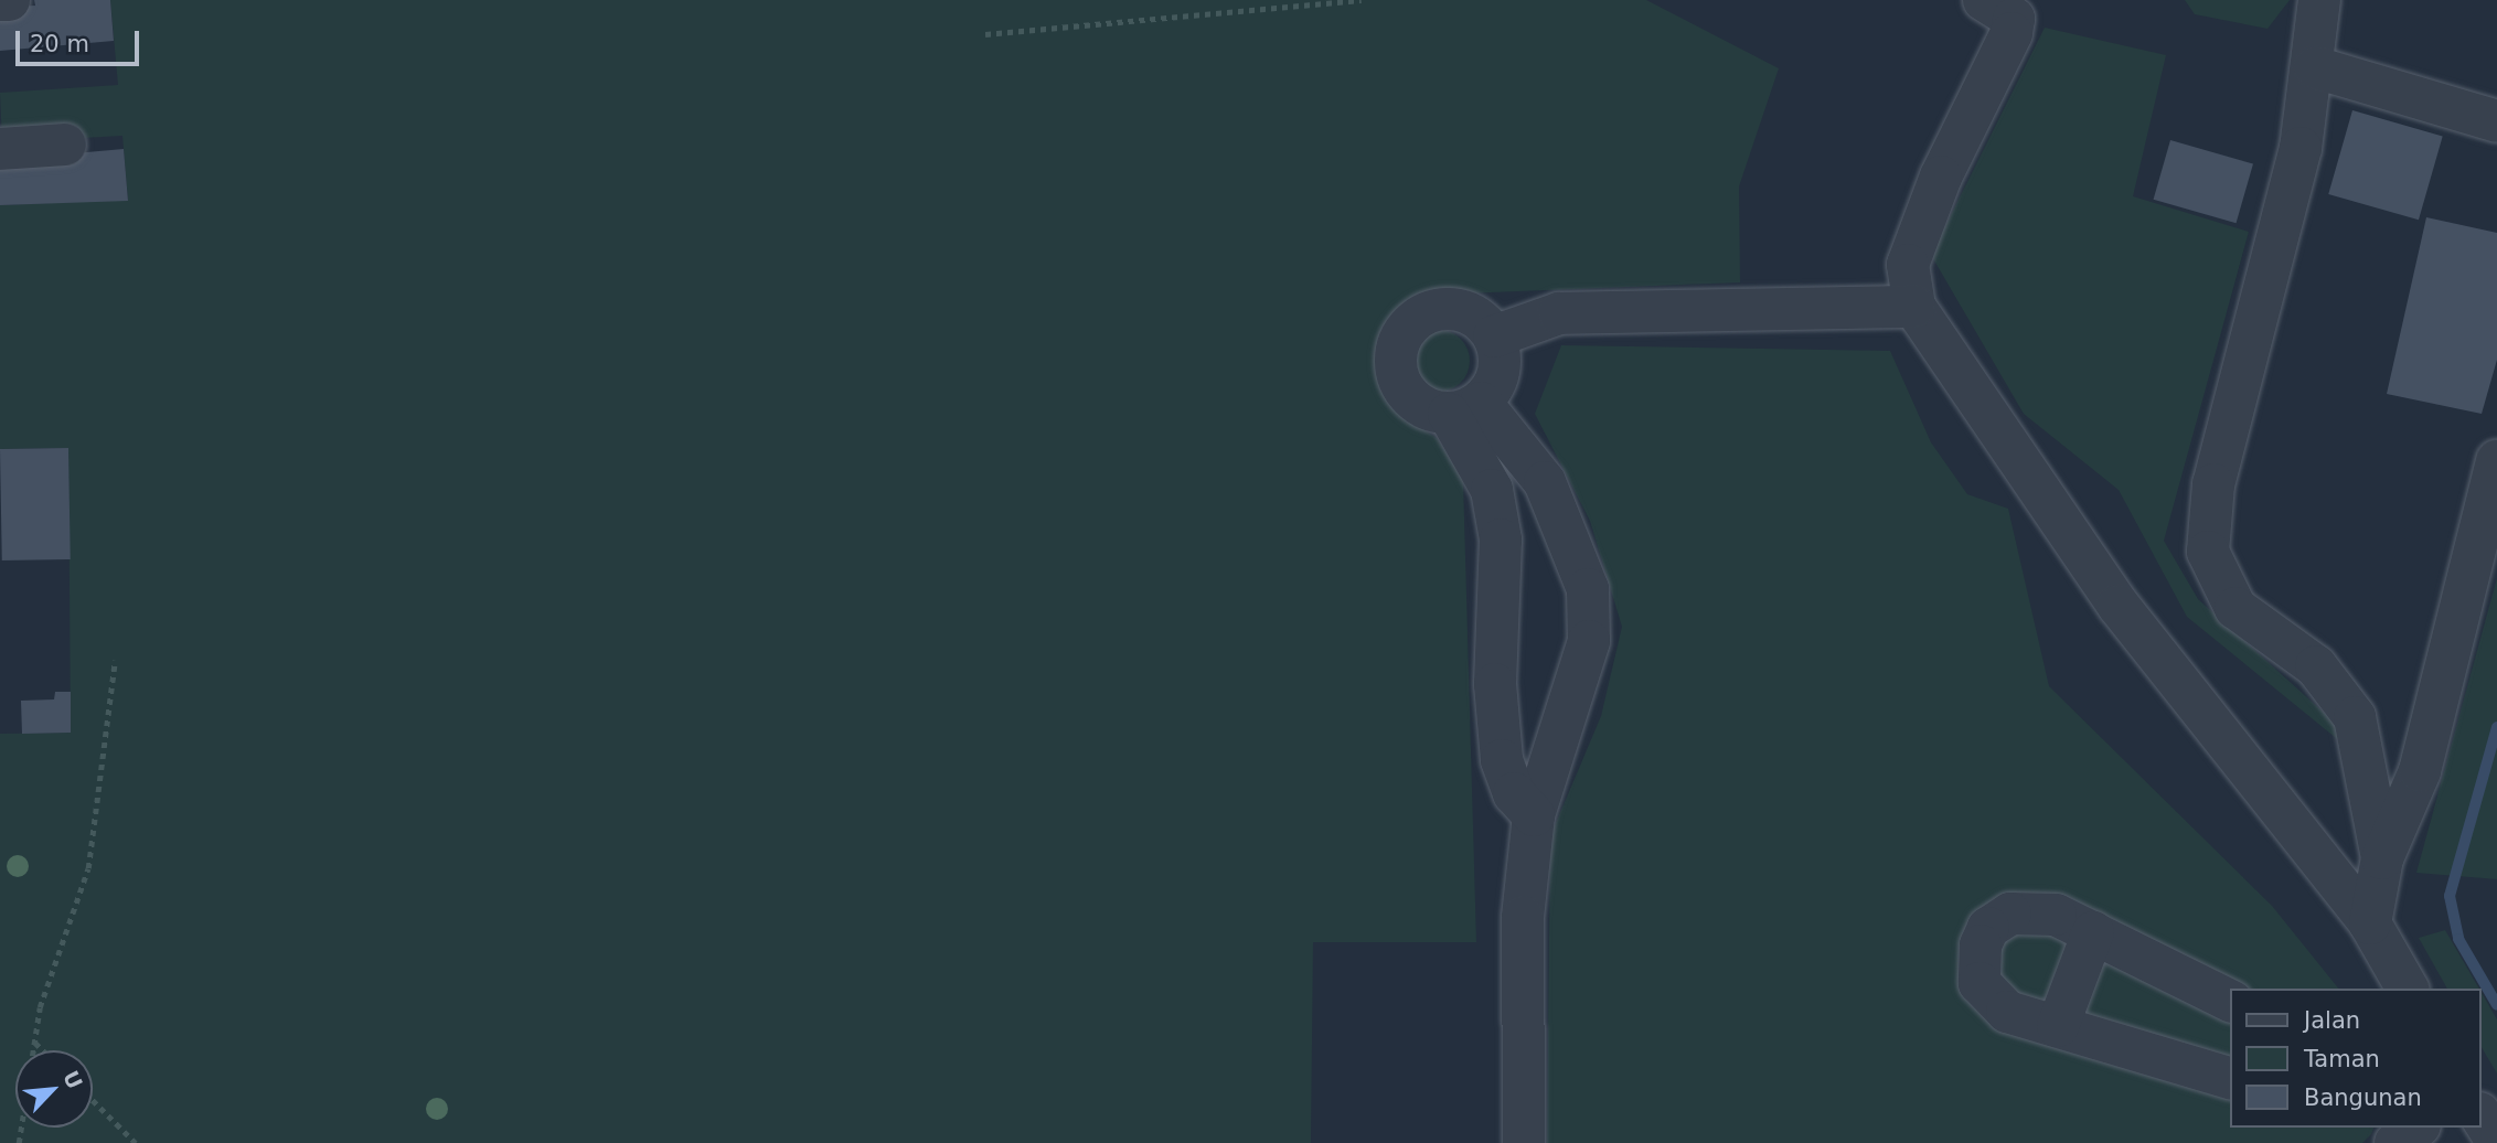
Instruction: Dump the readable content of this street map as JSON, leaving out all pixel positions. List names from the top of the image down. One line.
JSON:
{"legend":["Jalan","Taman","Bangunan"],"scale_bar":"20 m","north":"top right"}
